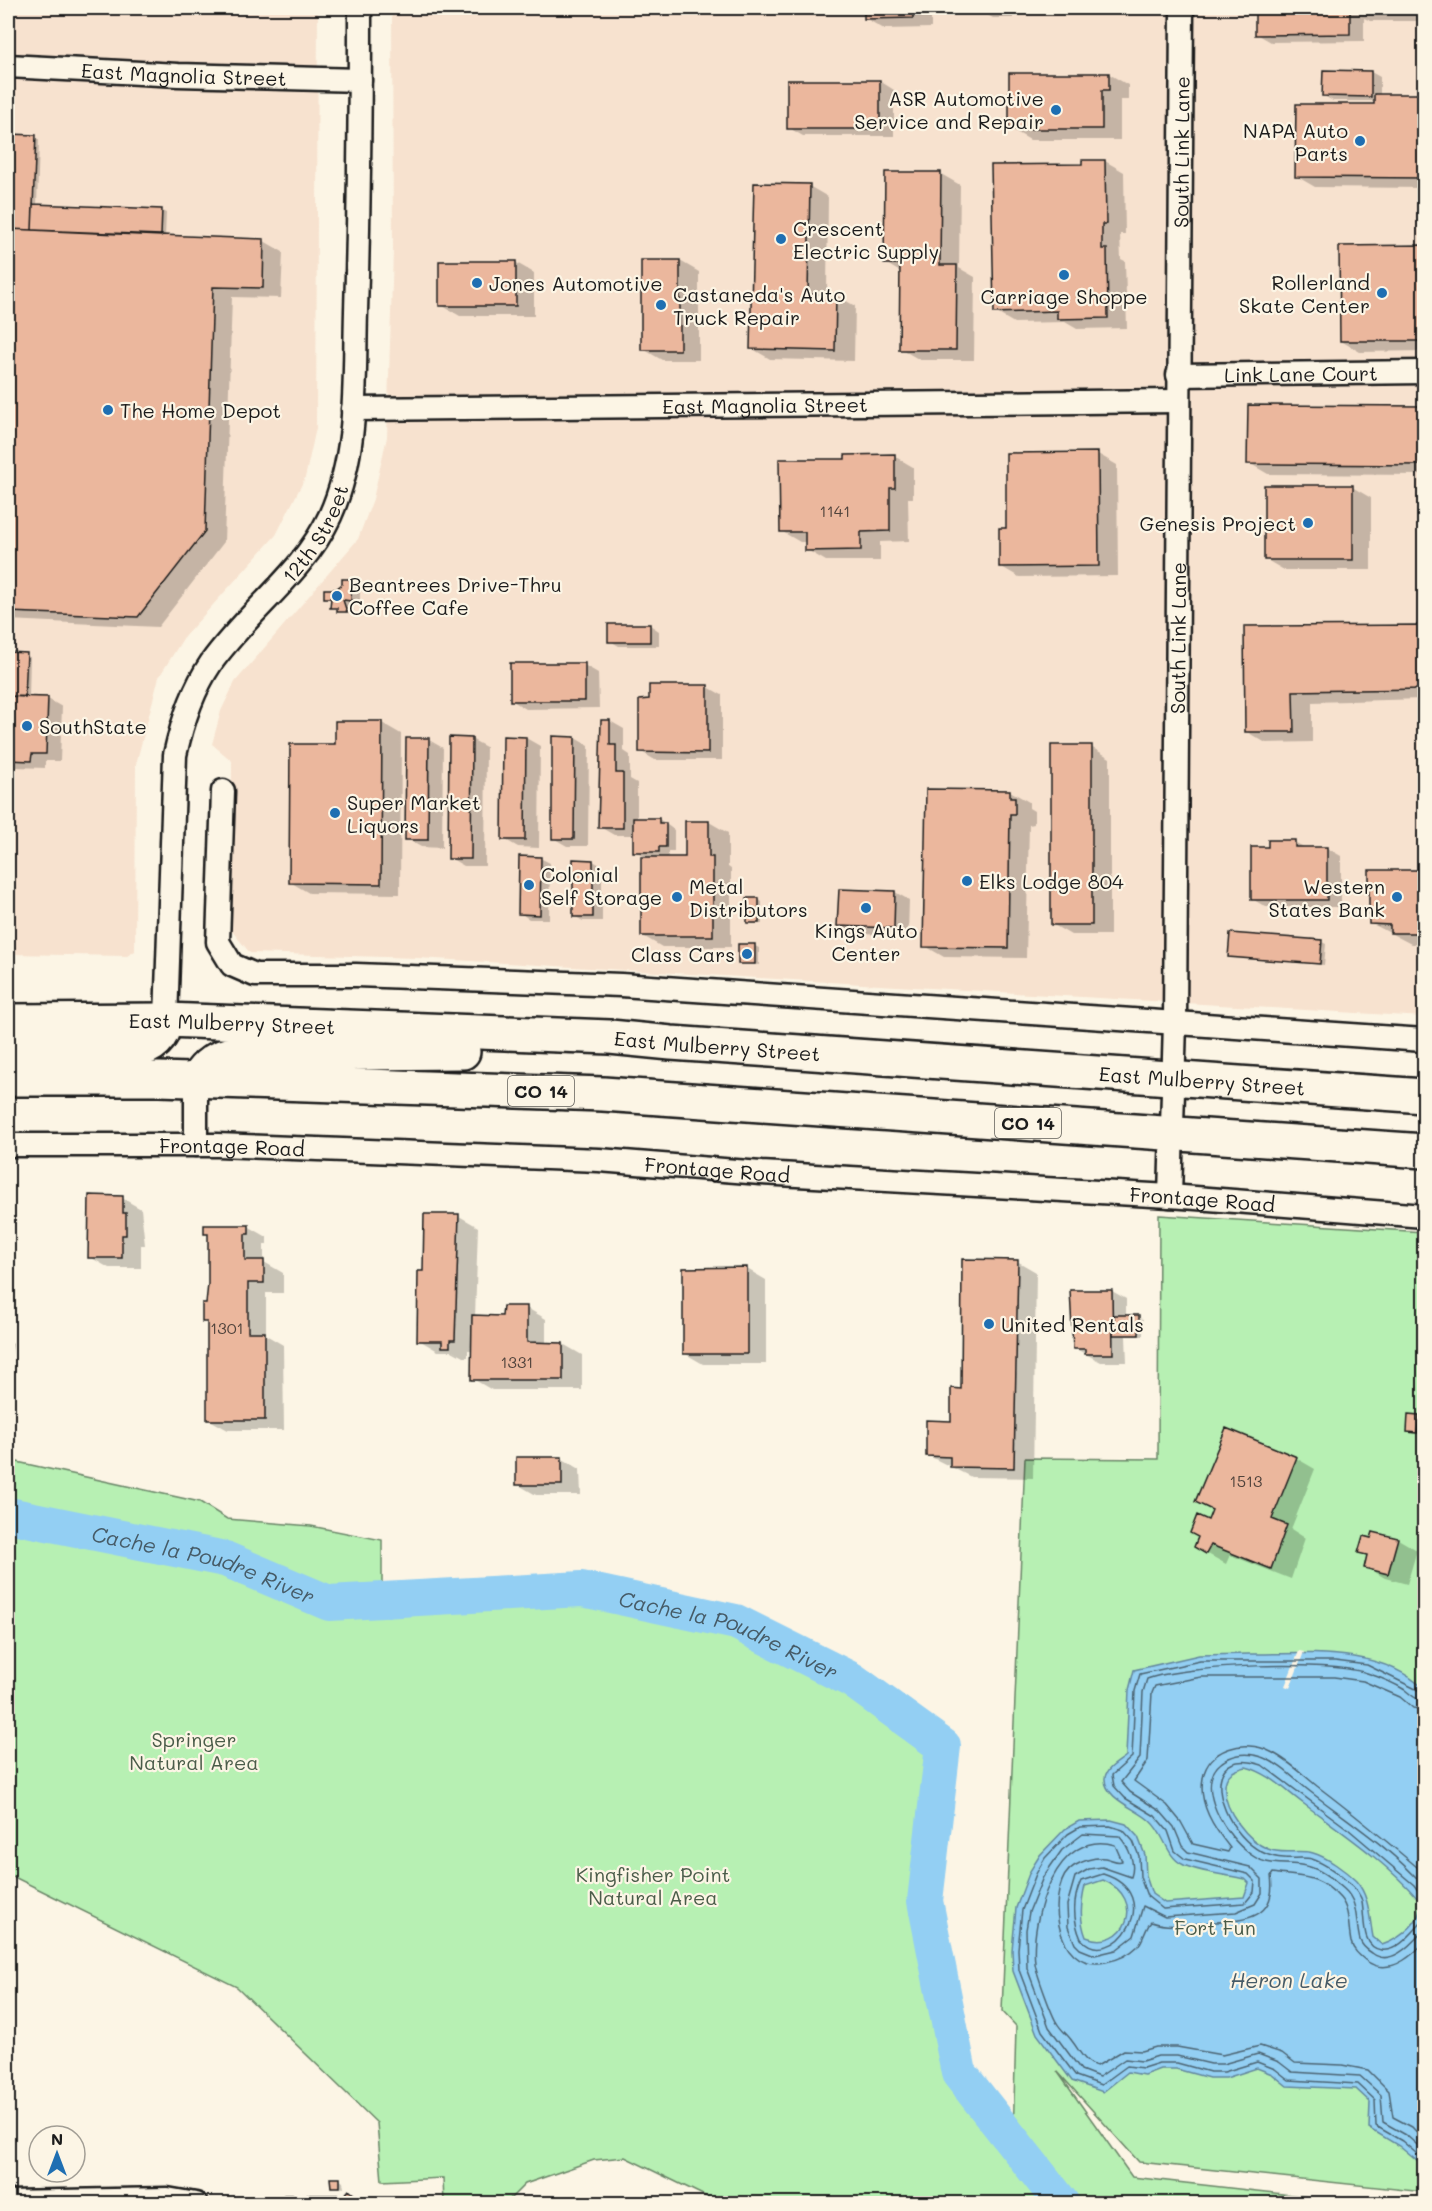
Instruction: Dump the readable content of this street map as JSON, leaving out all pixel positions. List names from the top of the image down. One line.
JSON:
{"streets":{"highway":["East Mulberry Street","CO 14"],"street":["East Magnolia Street","South Link Lane","Link Lane Court","12th Street","Frontage Road"]},"crossings":[["East Magnolia Street","South Link Lane"],["East Magnolia Street","12th Street"],["South Link Lane","Link Lane Court"],["South Link Lane","East Mulberry Street"],["South Link Lane","CO 14"],["South Link Lane","Frontage Road"],["12th Street","East Mulberry Street"]],"water":["Cache la Poudre River","Heron Lake"],"parks":["Springer Natural Area","Kingfisher Point Natural Area","Fort Fun"],"places":["ASR Automotive Service and Repair","NAPA Auto Parts","Crescent Electric Supply","Carriage Shoppe","Jones Automotive","Rollerland Skate Center","Castaneda's Auto Truck Repair","The Home Depot","Genesis Project","Beantrees Drive-Thru Coffee Cafe","SouthState","Super Market Liquors","Elks Lodge 804","Colonial Self Storage","Metal Distributors","Western States Bank","Kings Auto Center","Class Cars","United Rentals"],"house_numbers":["1141","1301","1331","1513"],"north":"top"}
